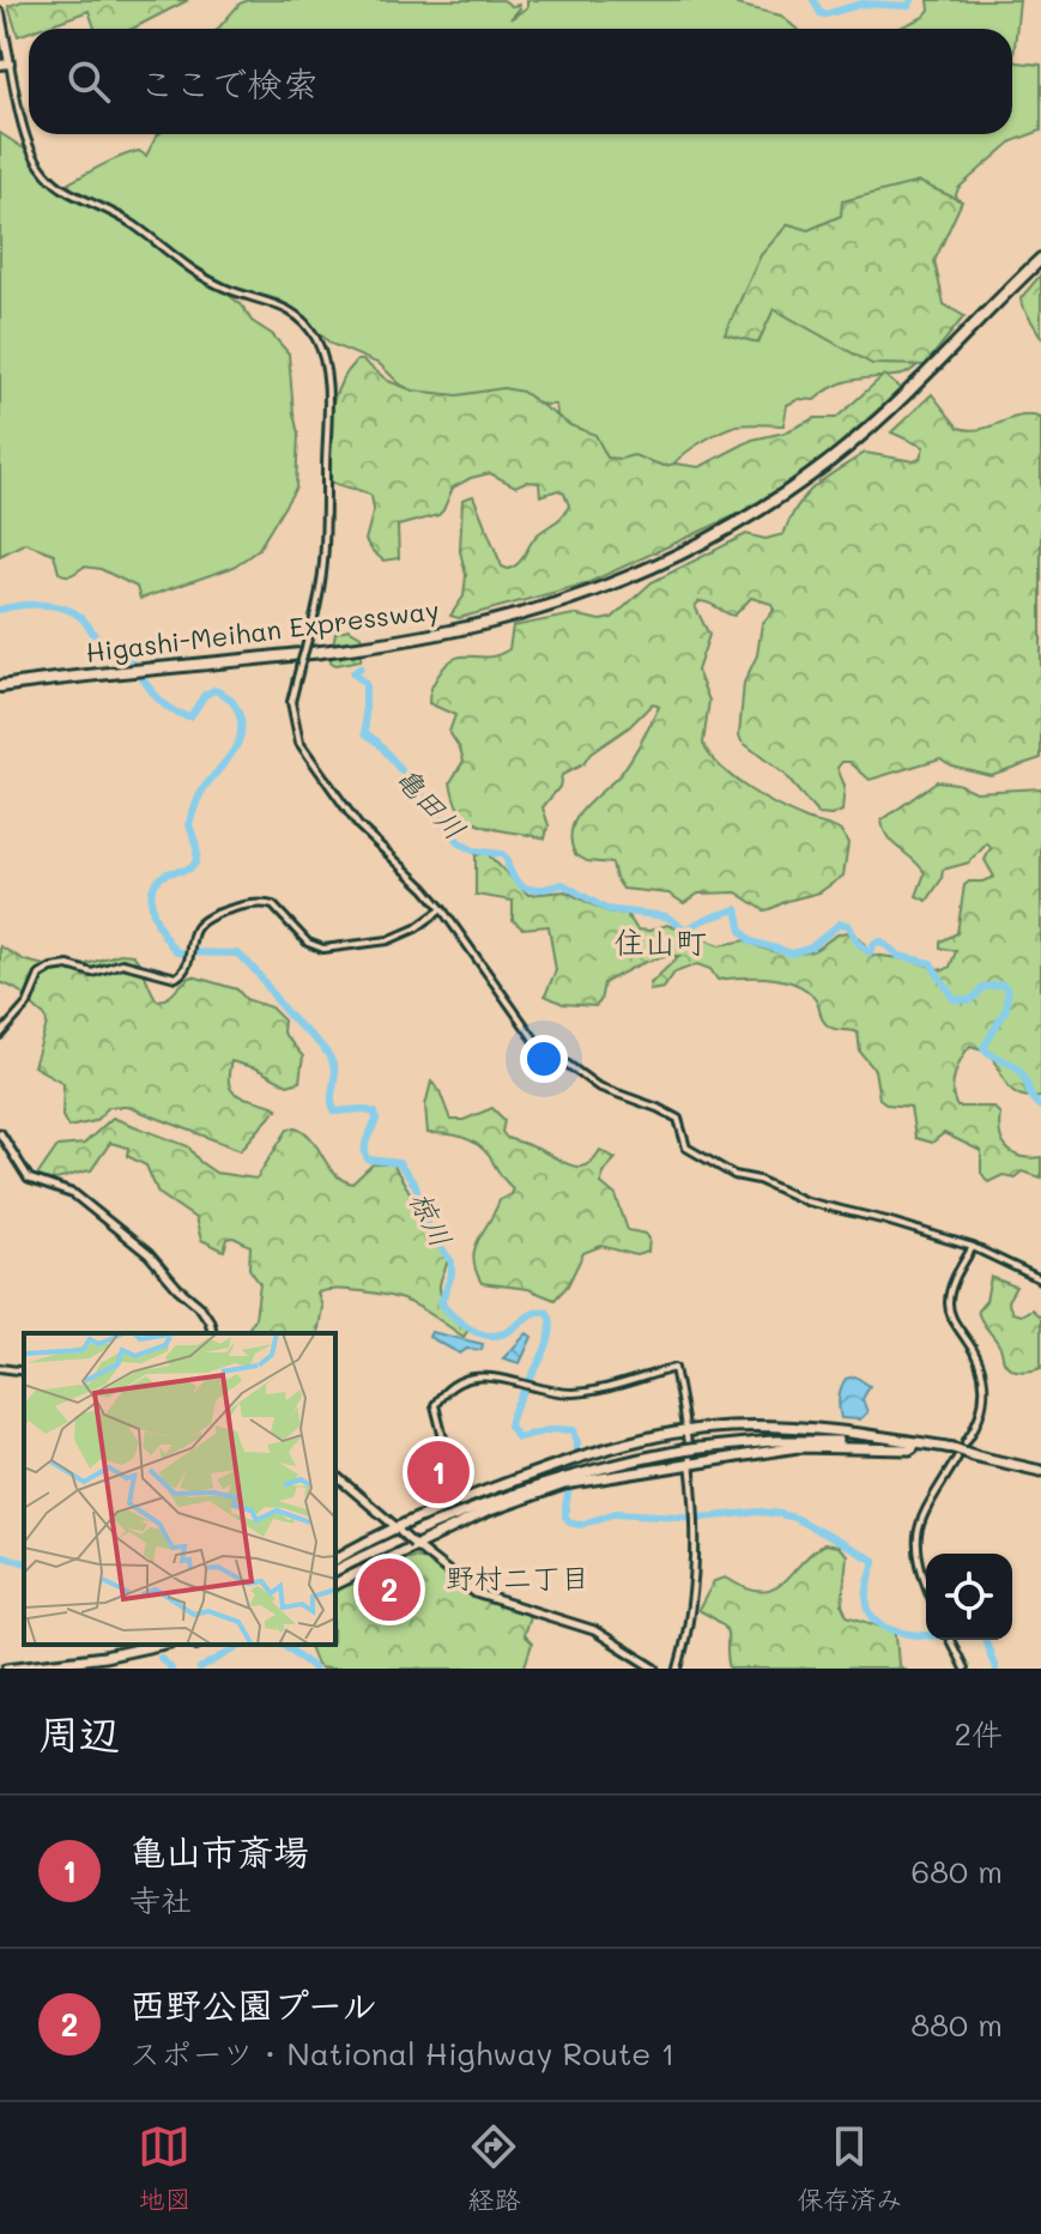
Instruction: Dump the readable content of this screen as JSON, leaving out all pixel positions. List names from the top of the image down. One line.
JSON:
{"streets":{"highway":["Higashi-Meihan Expressway"]},"districts":["住山町","野村二丁目"],"water":["亀田川","椋川"],"page":{"search":"ここで検索","pins":["1","2"],"heading":["周辺","2件"],"list":[{"mark":"1","name":"亀山市斎場","note":"寺社","value":"680 m"},{"mark":"2","name":"西野公園プール","note":"スポーツ · National Highway Route 1","value":"880 m"}],"nav":["地図","経路","保存済み"]}}
